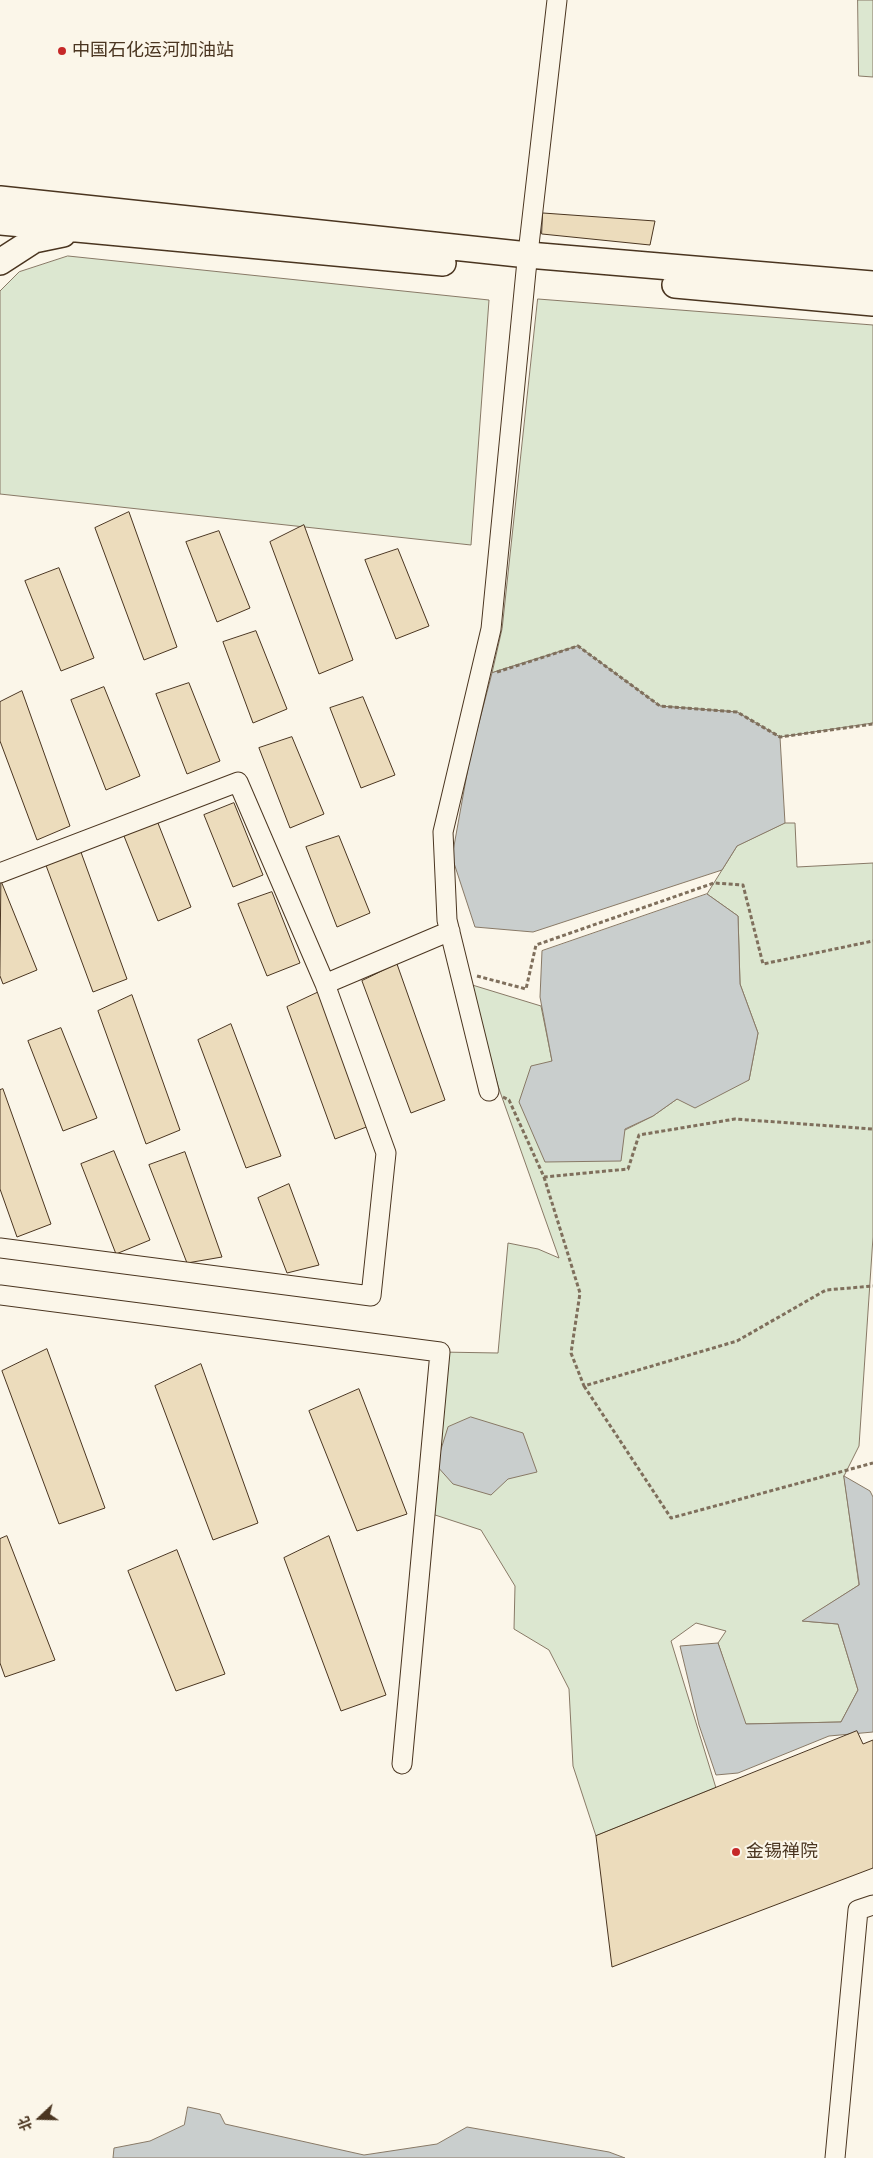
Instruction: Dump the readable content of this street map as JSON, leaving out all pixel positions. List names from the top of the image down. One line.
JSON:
{"places":["中国石化运河加油站","金锡禅院"],"north":"left"}
